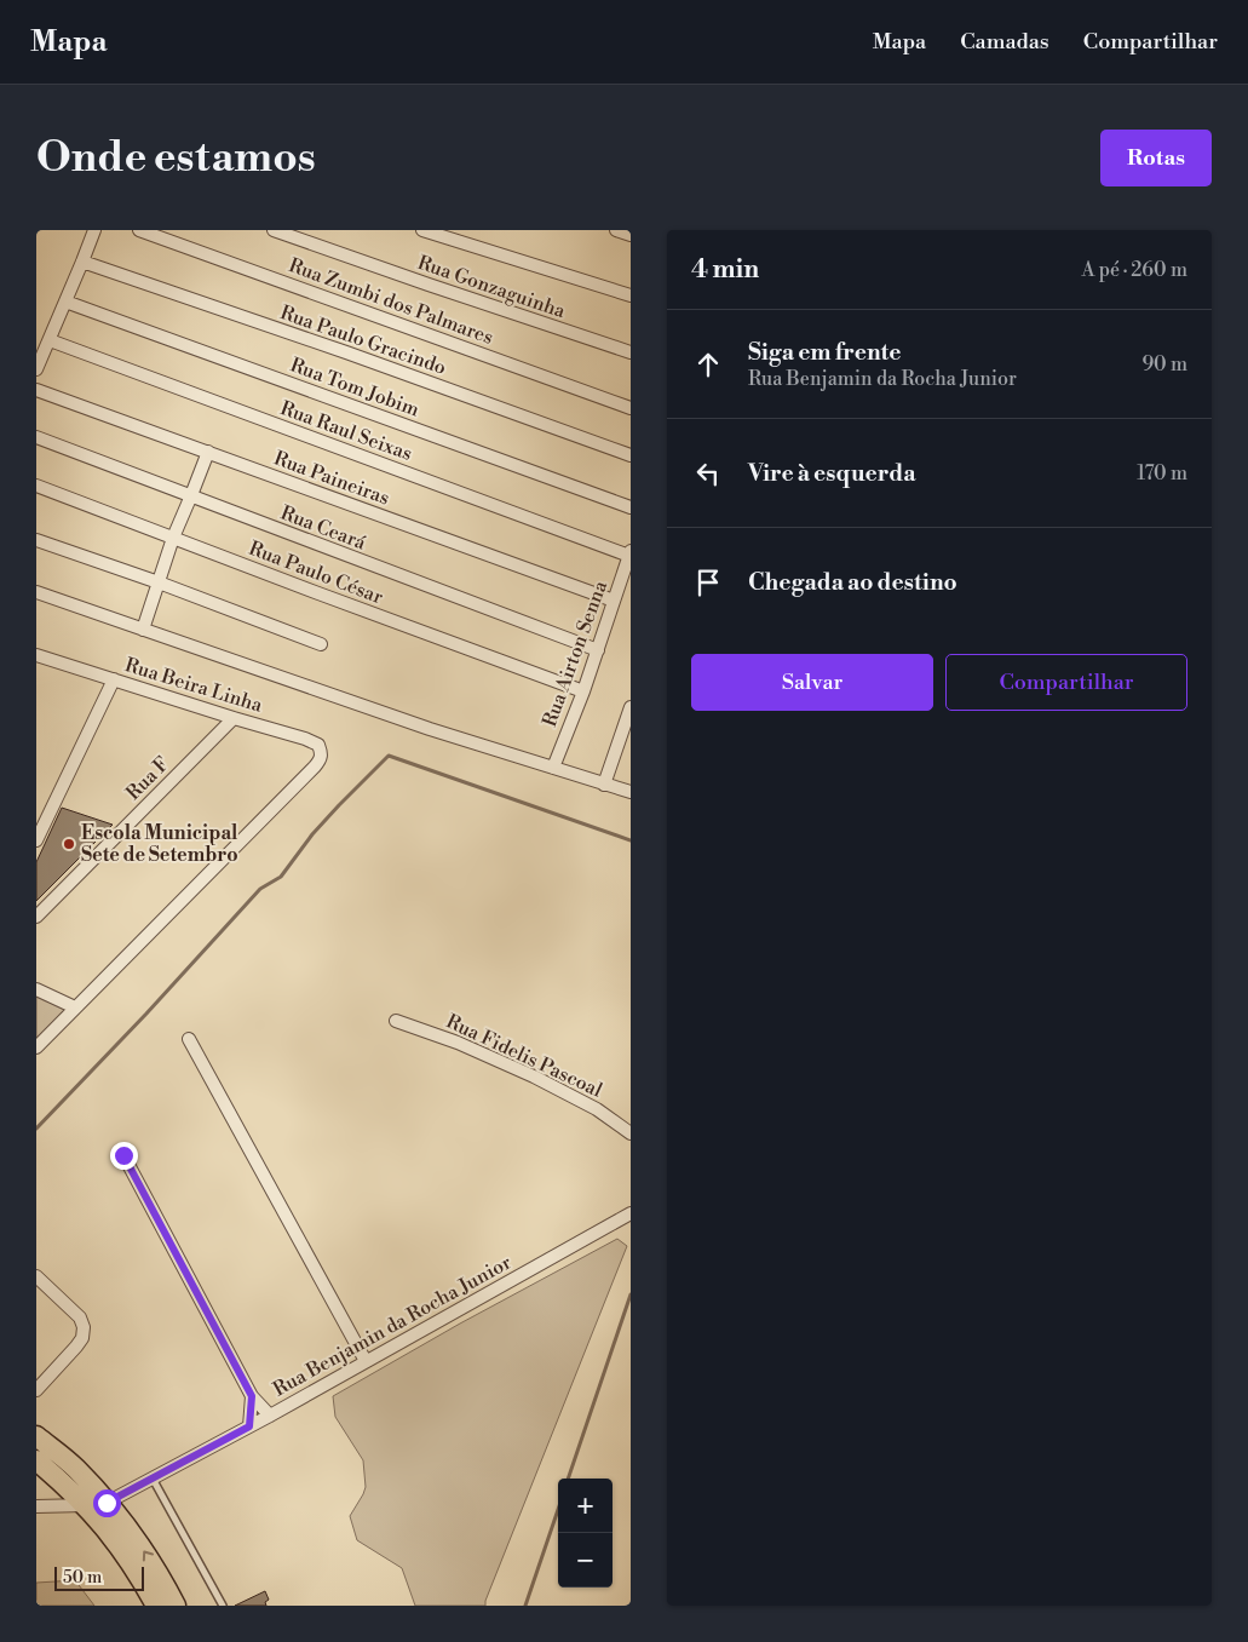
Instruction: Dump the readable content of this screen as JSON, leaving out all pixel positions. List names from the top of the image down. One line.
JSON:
{"streets":{"street":["Rua Gonzaguinha","Rua Zumbi dos Palmares","Rua Paulo Gracindo","Rua Tom Jobim","Rua Raul Seixas","Rua Paineiras","Rua Ceará","Rua Paulo César","Rua Airton Senna","Rua Beira Linha","Rua F","Rua Fidelis Pascoal","Rua Benjamin da Rocha Junior"]},"crossings":[["Rua Raul Seixas","Rua Airton Senna"],["Rua Paineiras","Rua Airton Senna"],["Rua Ceará","Rua Airton Senna"],["Rua Paulo César","Rua Airton Senna"],["Rua Beira Linha","Rua F"]],"places":["Escola Municipal Sete de Setembro"],"scale_bar":"50 m","page":{"header":"Mapa","nav":["Mapa","Camadas","Compartilhar"],"buttons":["Rotas",["Salvar","Compartilhar"]],"title":"Onde estamos","heading":["4 min","A pé · 260 m"],"list":[["Siga em frente","Rua Benjamin da Rocha Junior","90 m"],["Vire à esquerda","170 m"],"Chegada ao destino"],"map_buttons":["+","−"],"scale":"50 m"}}
